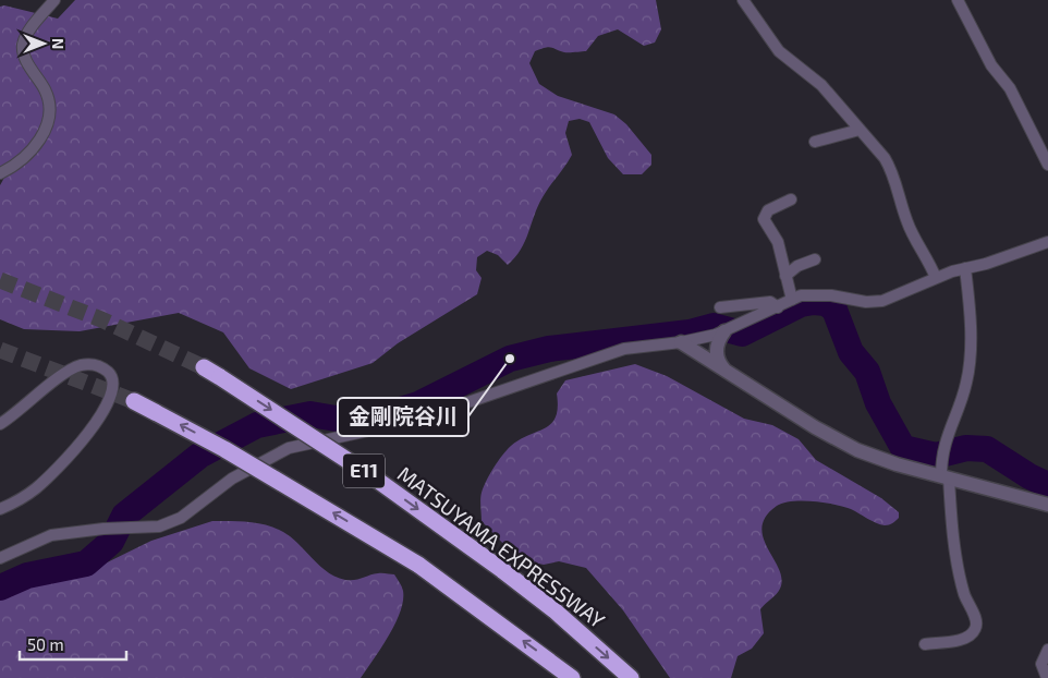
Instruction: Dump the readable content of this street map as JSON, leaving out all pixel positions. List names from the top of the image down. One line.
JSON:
{"streets":{"highway":["E11","MATSUYAMA EXPRESSWAY"]},"places":["金剛院谷川"],"scale_bar":"50 m","north":"right"}
